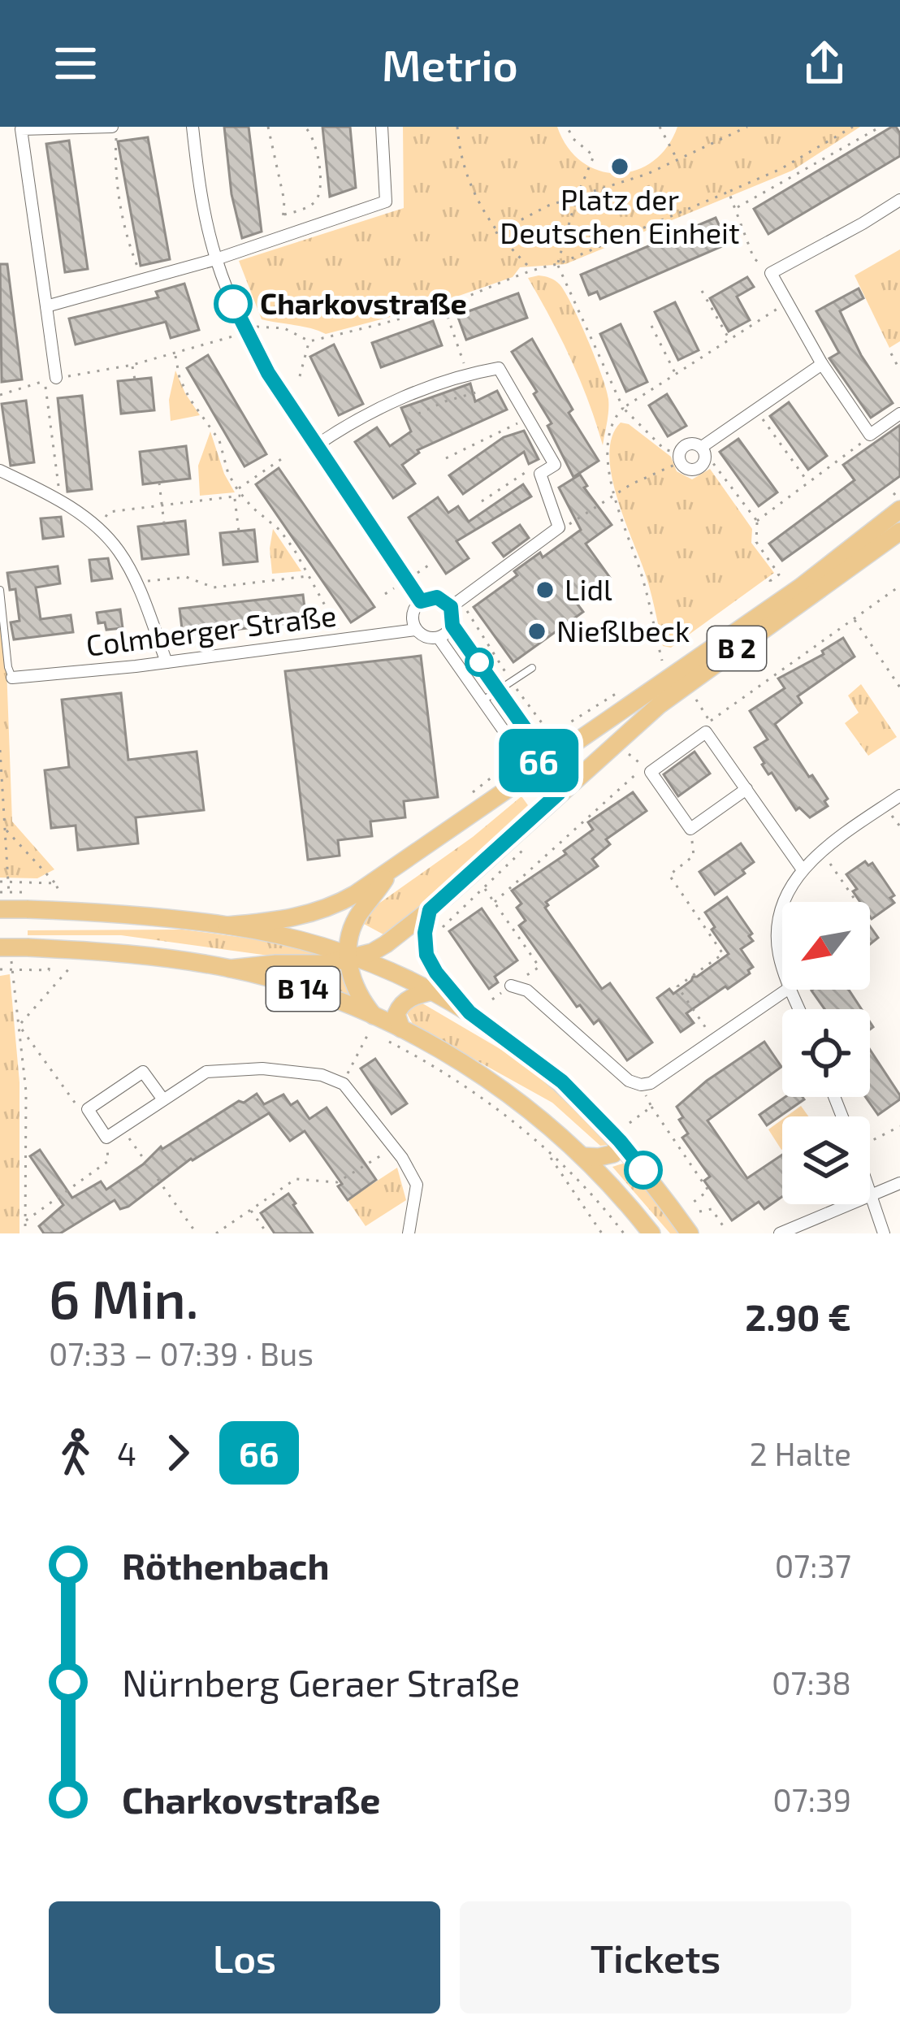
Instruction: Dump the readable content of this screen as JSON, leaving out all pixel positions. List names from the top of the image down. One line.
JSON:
{"streets":{"main road":["B 2","B 14"],"street":["Colmberger Straße"]},"crossings":[["B 2","B 14"]],"places":["Platz der Deutschen Einheit","Charkovstraße","Lidl","Nießlbeck"],"lines":["bus line 66"],"north":"bottom left","page":{"header":"Metrio","on_map":"66","heading":["6 Min.","07:33 – 07:39 · Bus","2.90 €"],"legs":["4","66","2 Halte"],"list":[{"name":"Röthenbach","value":"07:37"},{"name":"Nürnberg Geraer Straße","value":"07:38"},{"name":"Charkovstraße","value":"07:39"}],"buttons":["Los","Tickets"]}}
